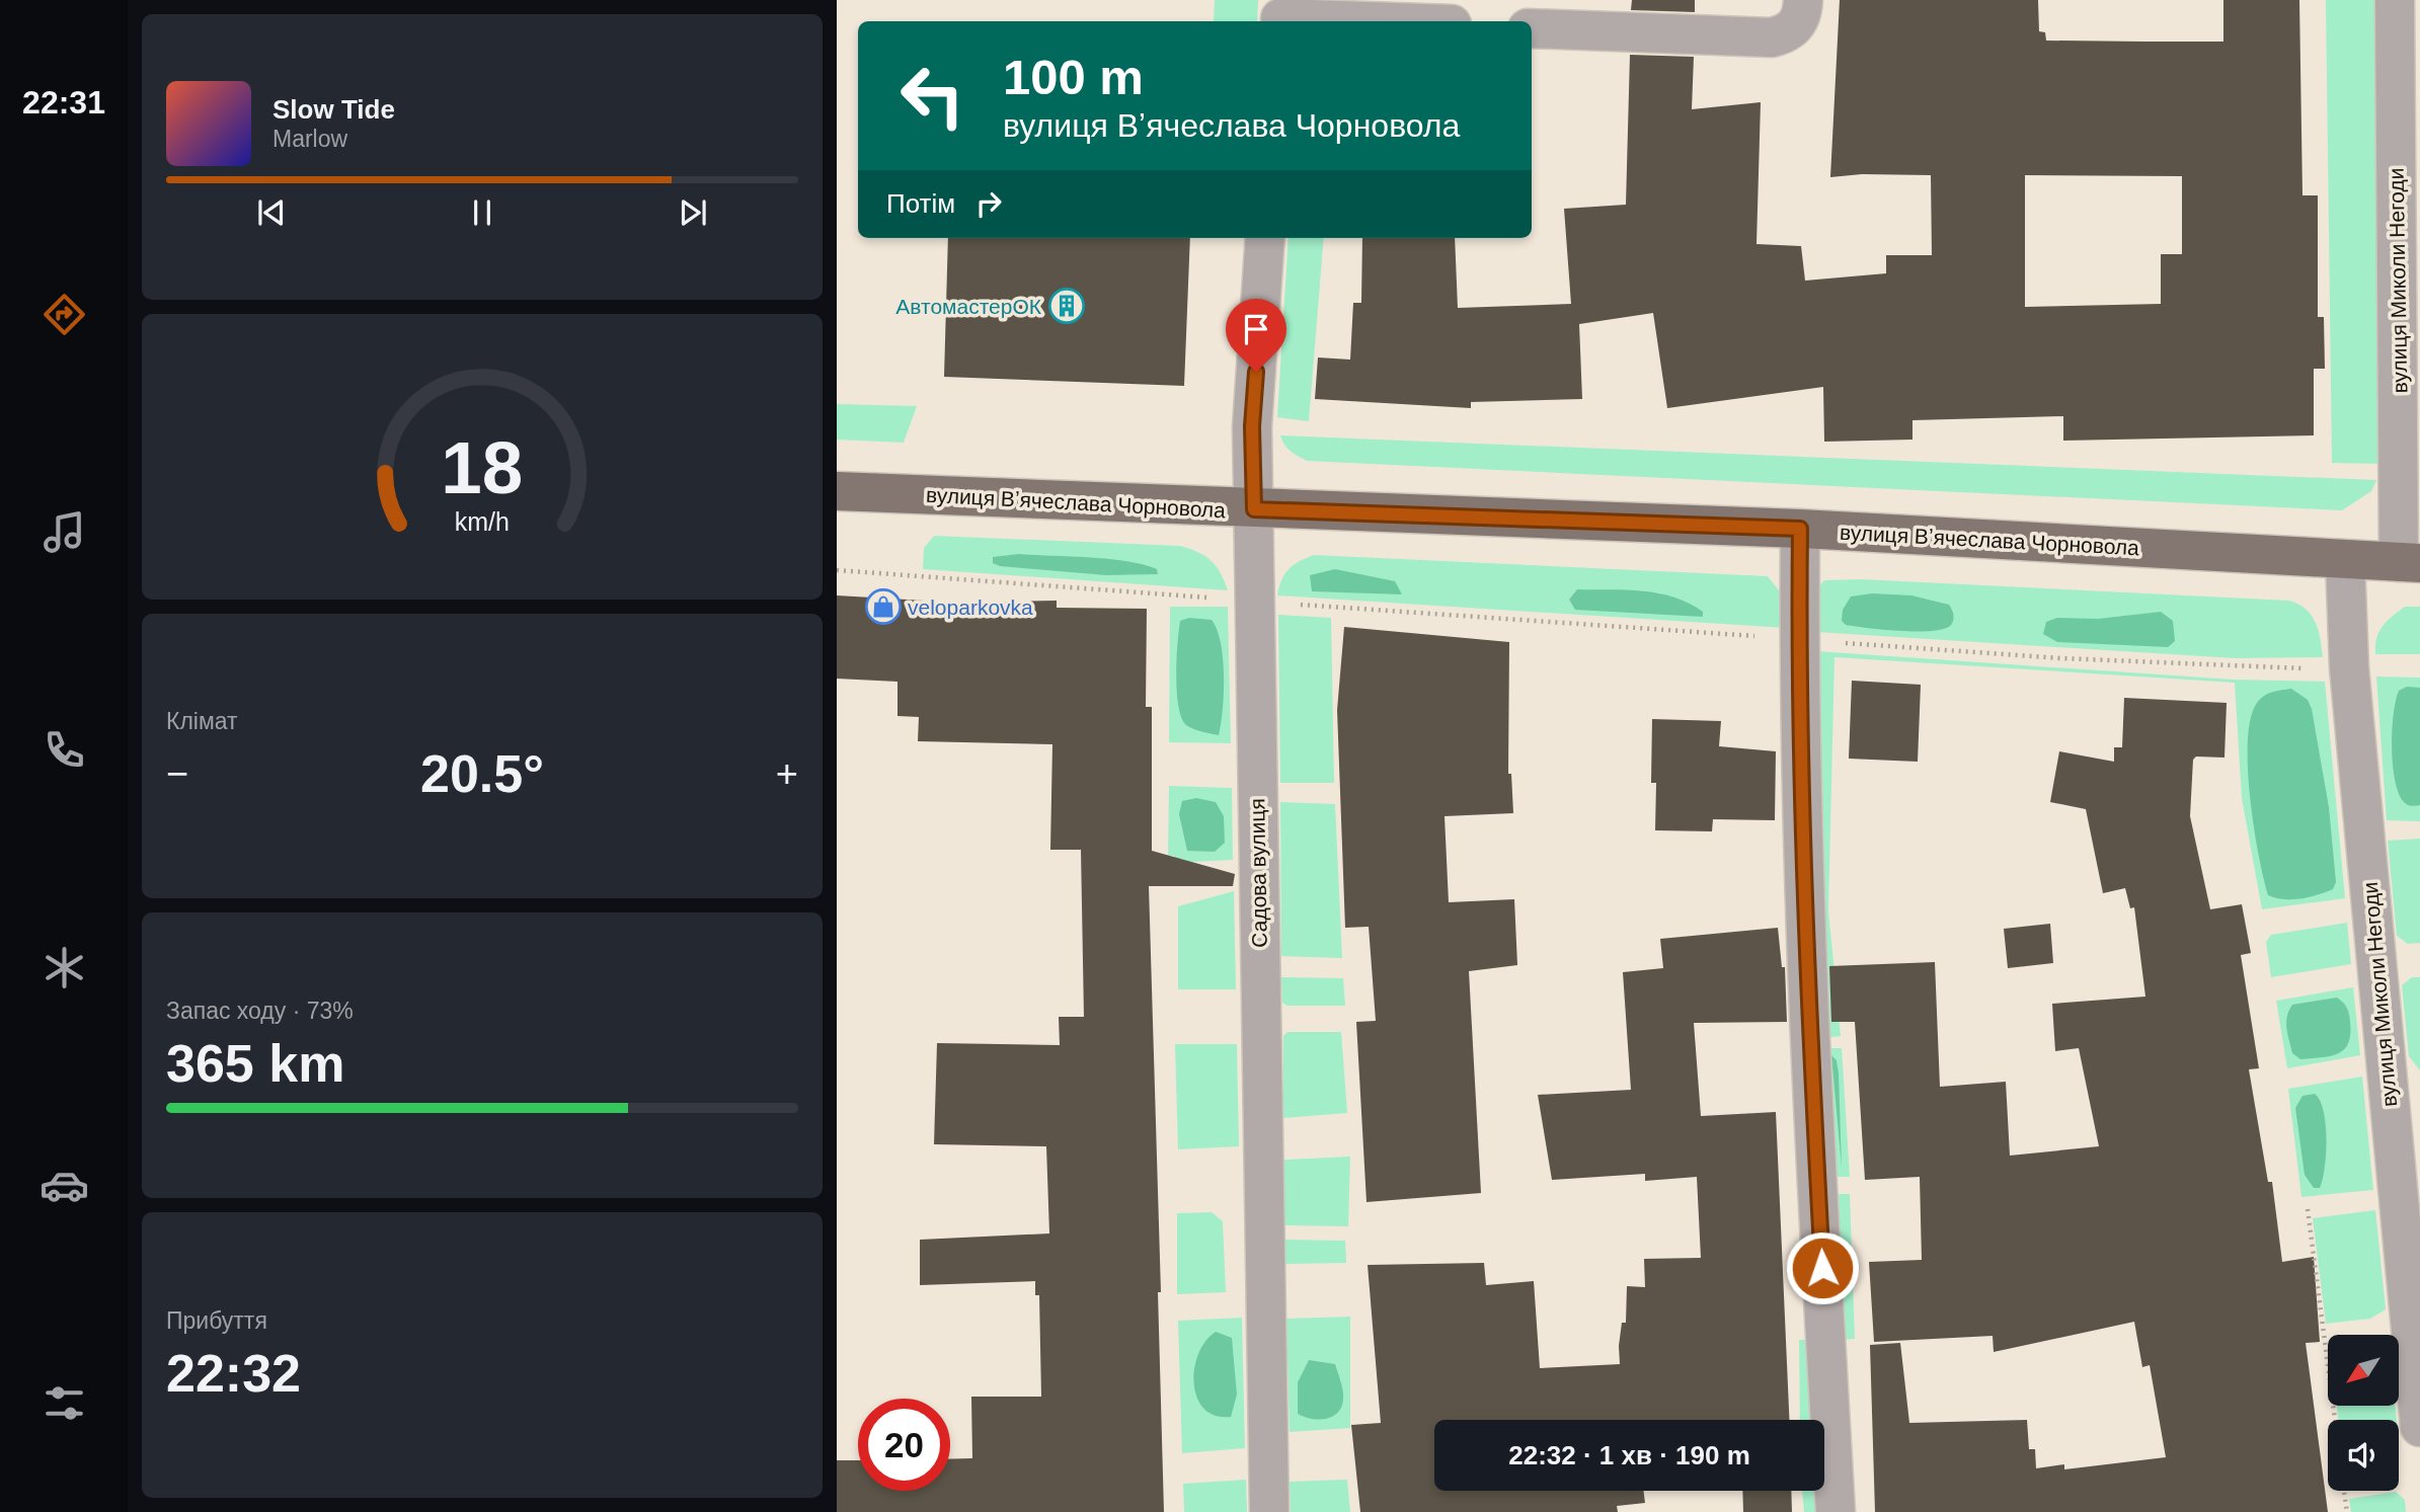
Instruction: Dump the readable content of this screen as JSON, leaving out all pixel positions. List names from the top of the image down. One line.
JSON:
{"streets":{"main road":["вулиця Вʼячеслава Чорновола"],"street":["вулиця Миколи Негоди","Садова вулиця"]},"crossings":[["вулиця Миколи Негоди","вулиця Вʼячеслава Чорновола"],["вулиця Вʼячеслава Чорновола","Садова вулиця"]],"places":{"building":["АвтомастерОК"],"shop":["veloparkovka"]},"north":"bottom left","page":{"tabs":"22:31","turn":["100 m","вулиця Вʼячеслава Чорновола"],"song":["Slow Tide","Marlow"],"then":"Потім","tile":["Клімат",["Запас ходу · 73%","365 km"],["Прибуття","22:32"]],"heat":["−","20.5°","+"],"limit":"20","trip":"22:32 · 1 хв · 190 m","gauge":["18","km/h"]}}
